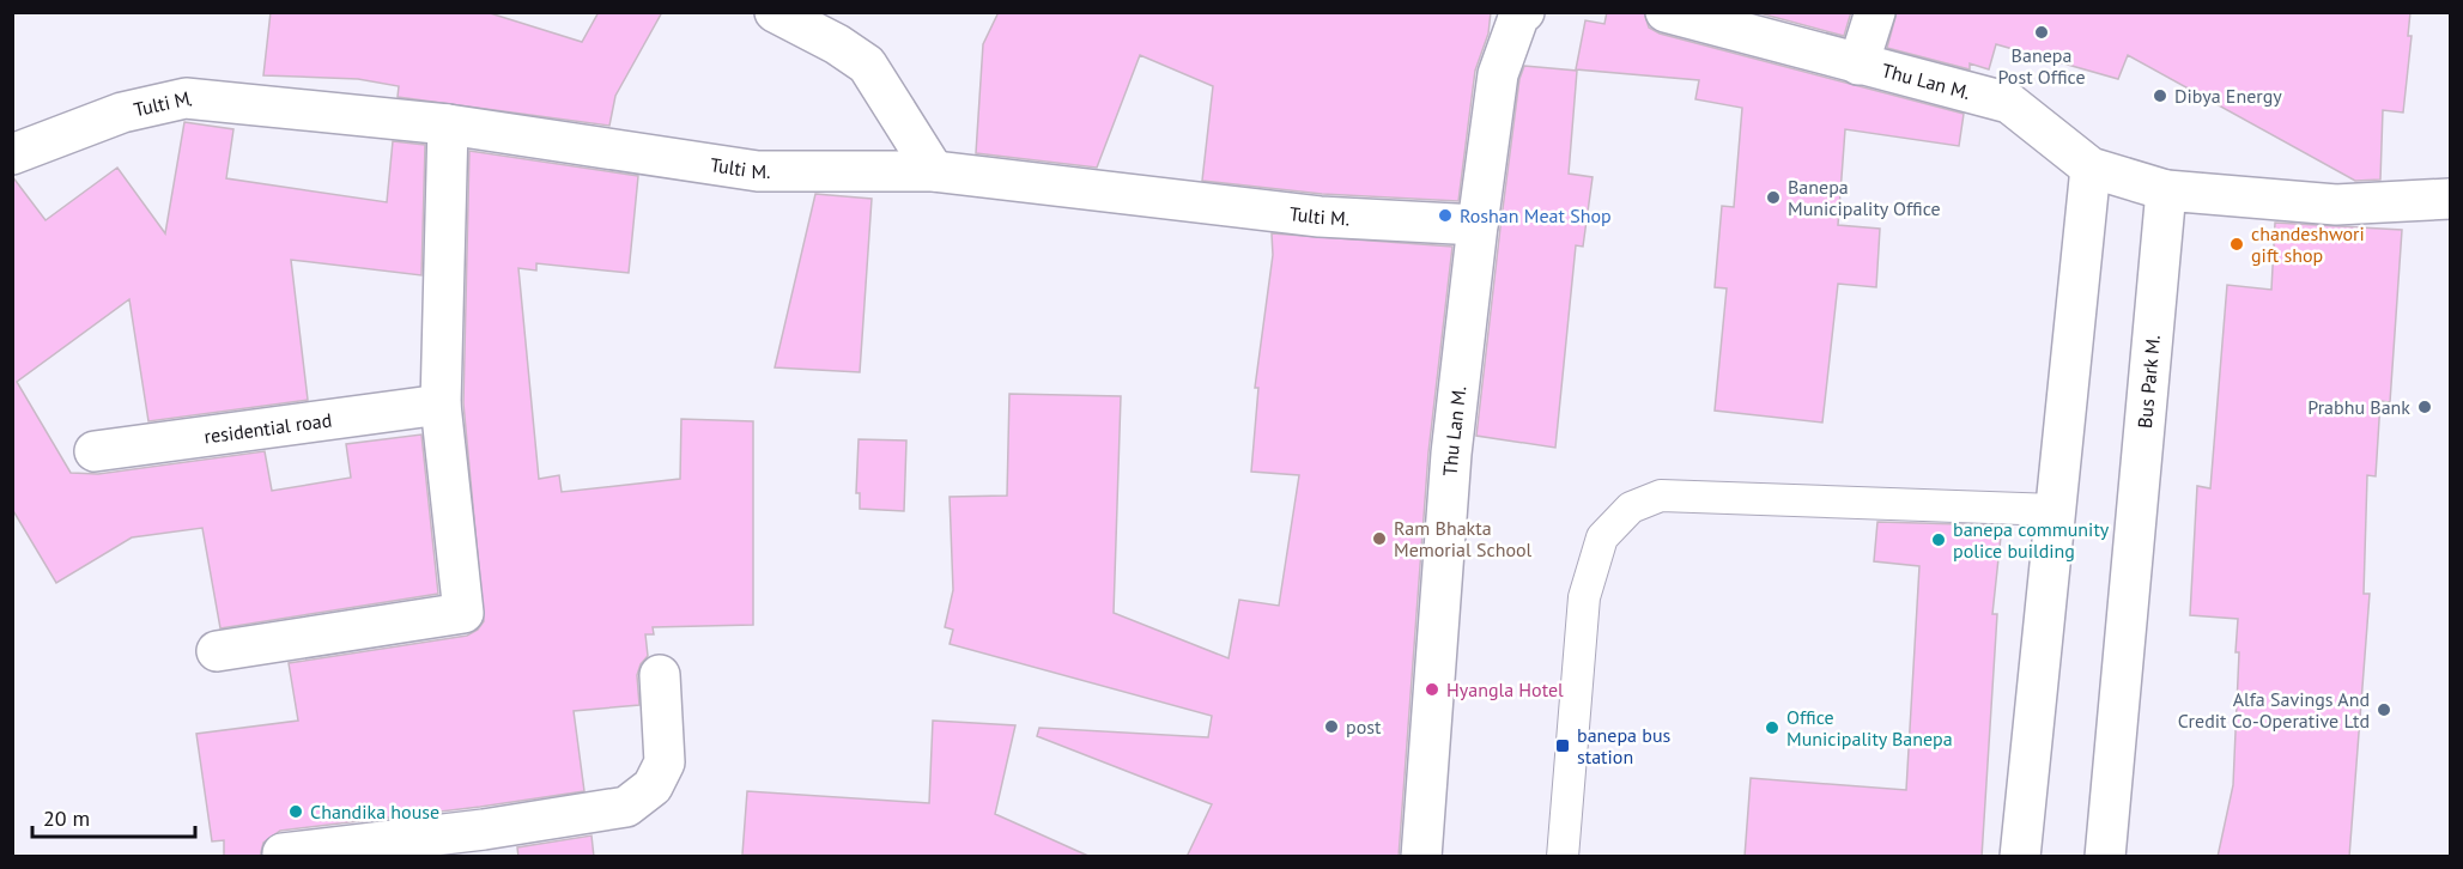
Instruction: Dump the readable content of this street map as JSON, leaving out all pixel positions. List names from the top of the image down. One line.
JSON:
{"streets":{"street":["Thu Lan M.","Tulti M.","Bus Park M.","residential road"]},"crossings":[["Thu Lan M.","Tulti M."],["Thu Lan M.","Bus Park M."]],"places":{"other":["Banepa Post Office","Dibya Energy","Banepa Municipality Office","Roshan Meat Shop","chandeshwori gift shop","Prabhu Bank","Ram Bhakta Memorial School","banepa community police building","Hyangla Hotel","Alfa Savings And Credit Co-Operative Ltd","post","Office Municipality Banepa","Chandika house"],"transit":["banepa bus station"]},"scale_bar":"20 m"}
